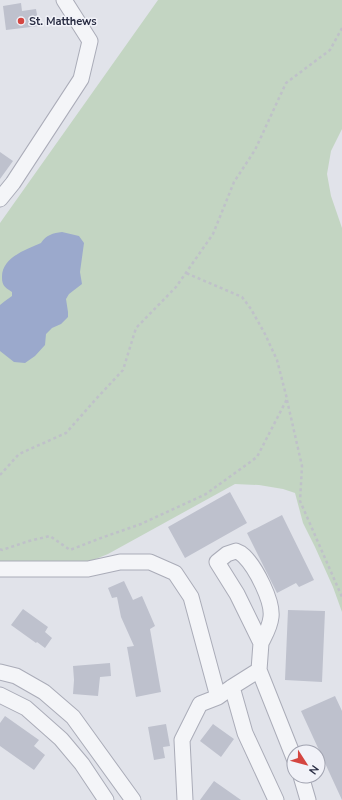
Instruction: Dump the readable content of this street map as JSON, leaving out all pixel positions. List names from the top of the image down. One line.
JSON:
{"places":["St. Matthews"],"north":"bottom right"}
